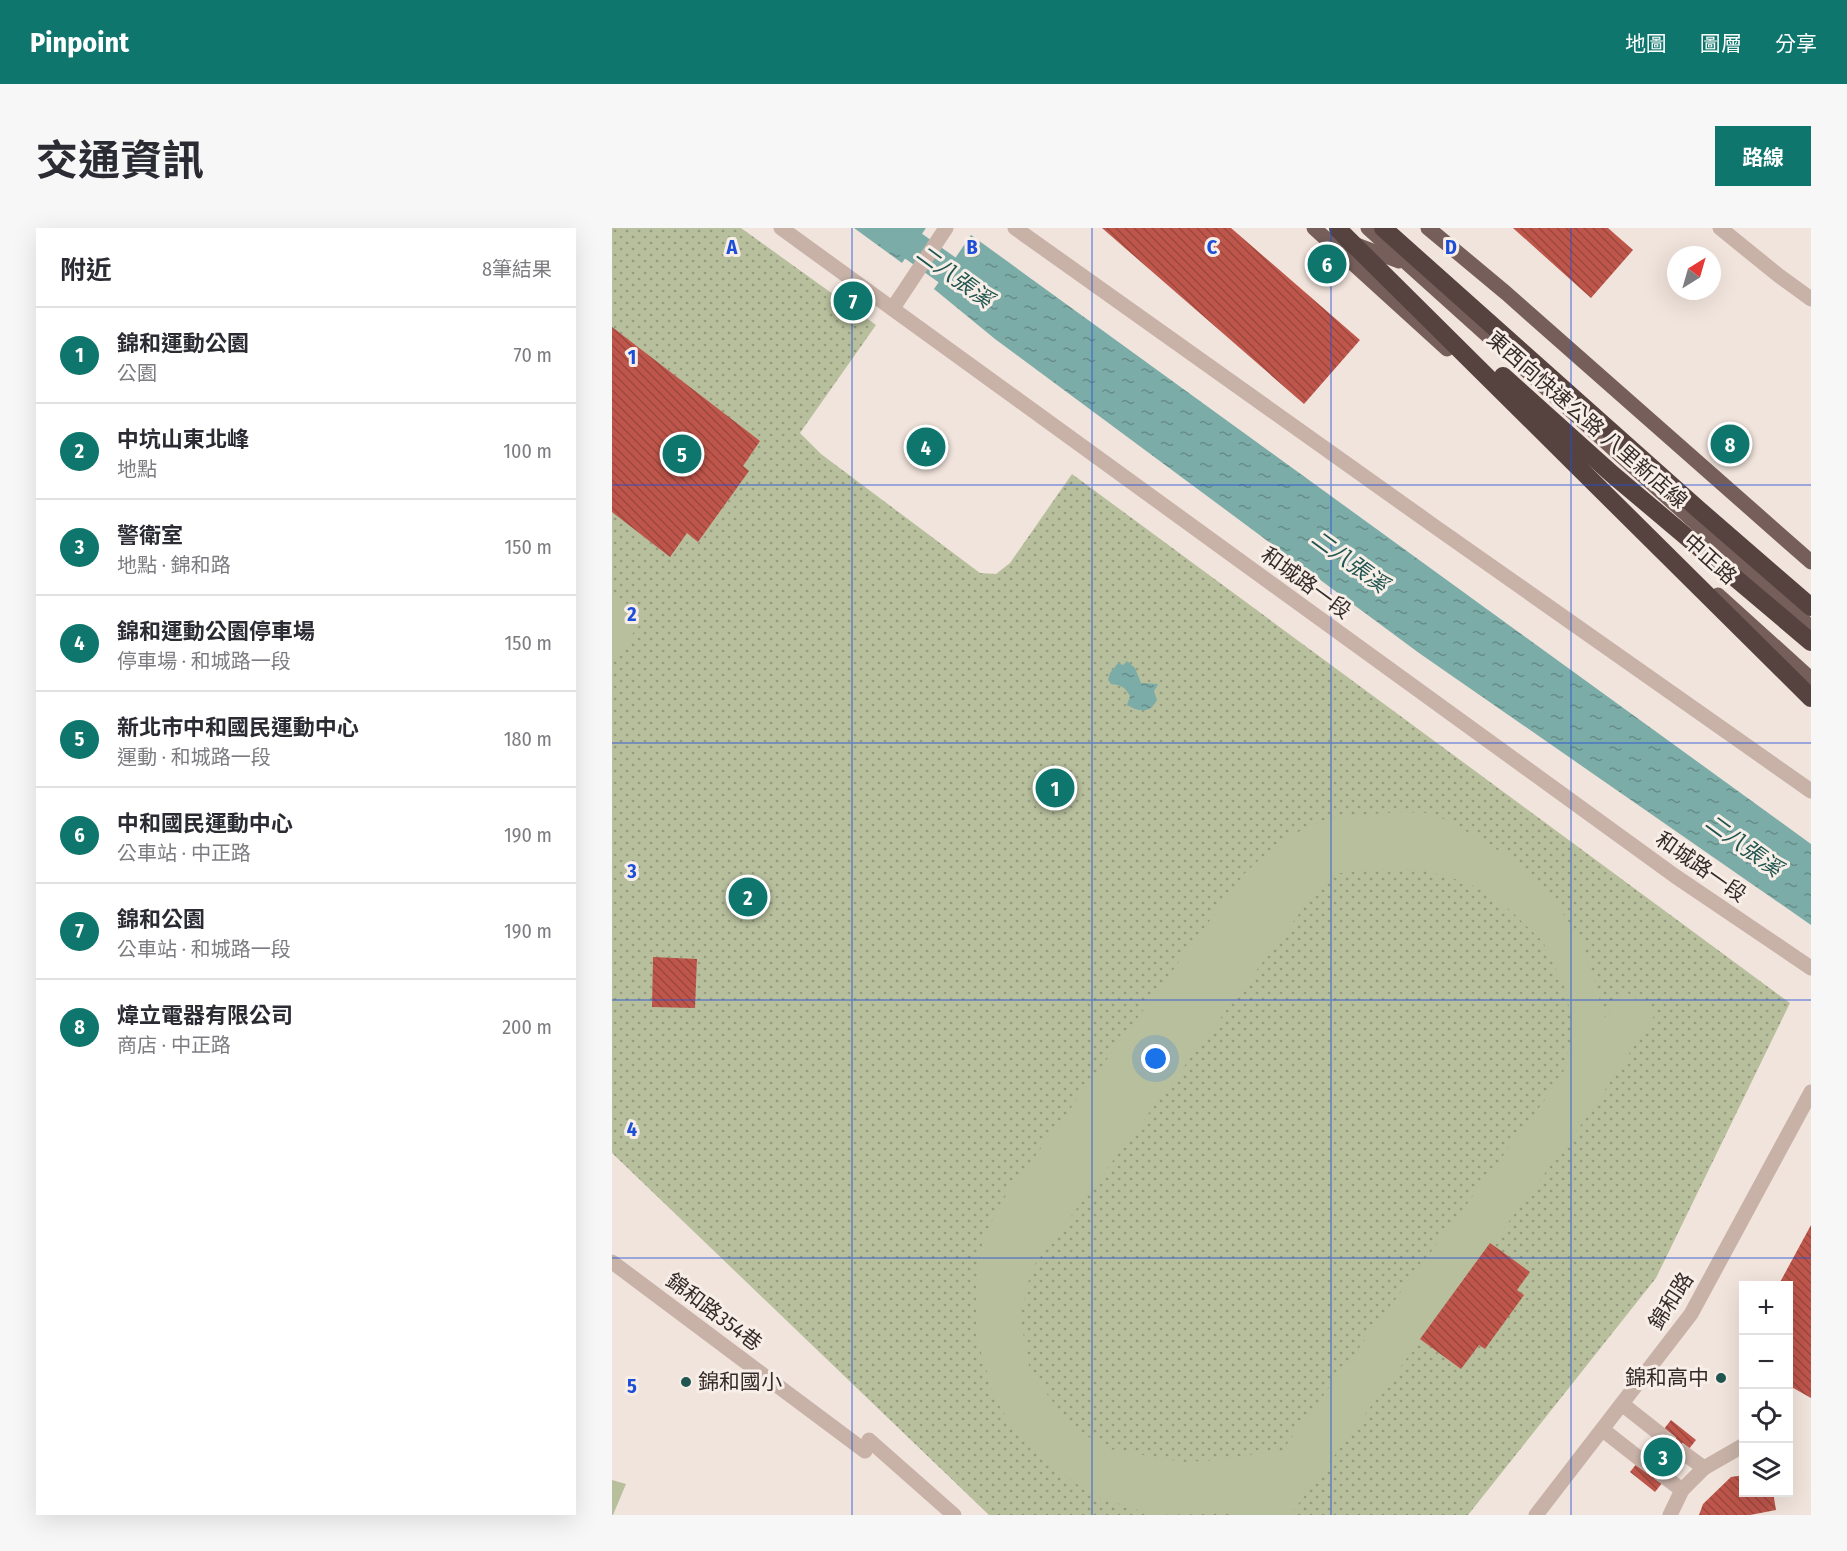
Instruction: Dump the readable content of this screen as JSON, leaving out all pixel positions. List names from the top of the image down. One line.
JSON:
{"streets":{"highway":["東西向快速公路 八里新店線"],"main road":["中正路"],"street":["和城路一段","錦和路","錦和路354巷"]},"crossings":[["東西向快速公路 八里新店線","中正路"]],"water":["二八張溪"],"places":["錦和高中","錦和國小"],"north":"top right","page":{"header":"Pinpoint","nav":["地圖","圖層","分享"],"title":"交通資訊","buttons":"路線","heading":["附近","8筆結果"],"pins":["6","7","8","4","5","1","2","3"],"list":[{"mark":"1","name":"錦和運動公園","note":"公園","value":"70 m"},{"mark":"2","name":"中坑山東北峰","note":"地點","value":"100 m"},{"mark":"3","name":"警衛室","note":"地點 · 錦和路","value":"150 m"},{"mark":"4","name":"錦和運動公園停車場","note":"停車場 · 和城路一段","value":"150 m"},{"mark":"5","name":"新北市中和國民運動中心","note":"運動 · 和城路一段","value":"180 m"},{"mark":"6","name":"中和國民運動中心","note":"公車站 · 中正路","value":"190 m"},{"mark":"7","name":"錦和公園","note":"公車站 · 和城路一段","value":"190 m"},{"mark":"8","name":"煒立電器有限公司","note":"商店 · 中正路","value":"200 m"}],"map_buttons":["+","−"]},"grid":{"columns":["A","B","C","D"],"rows":["1","2","3","4","5"]}}
